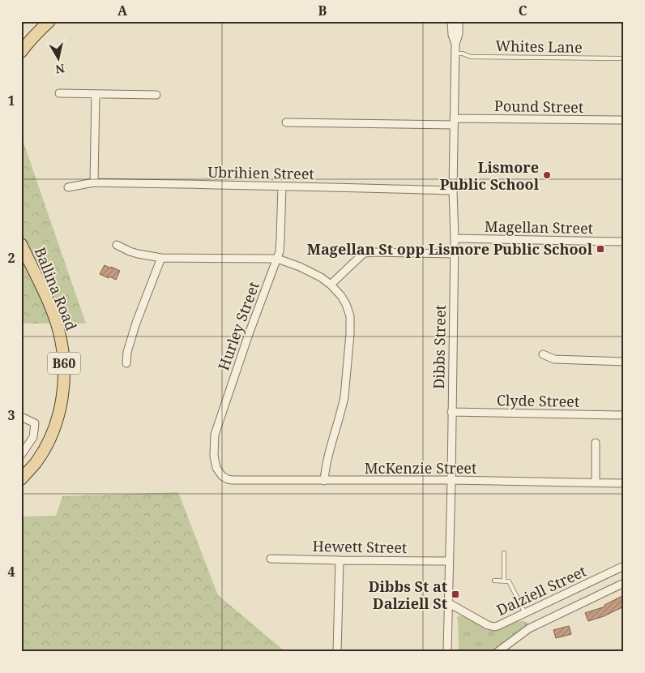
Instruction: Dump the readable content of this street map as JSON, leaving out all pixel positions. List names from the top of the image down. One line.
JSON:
{"streets":{"main road":["Ballina Road","B60"],"street":["Pound Street","Ubrihien Street","Magellan Street","Hurley Street","Dibbs Street","Clyde Street","McKenzie Street","Hewett Street","Dalziell Street"],"lane":["Whites Lane"]},"crossings":[["Whites Lane","Dibbs Street"],["Pound Street","Dibbs Street"],["Ubrihien Street","Hurley Street"],["Ubrihien Street","Dibbs Street"],["Magellan Street","Dibbs Street"],["Hurley Street","McKenzie Street"],["Dibbs Street","Clyde Street"],["Dibbs Street","McKenzie Street"],["Dibbs Street","Hewett Street"],["Dibbs Street","Dalziell Street"]],"places":{"other":["Lismore Public School"],"transit":["Magellan St opp Lismore Public School","Dibbs St at Dalziell St"]},"north":"bottom","grid":{"columns":["A","B","C"],"rows":["1","2","3","4"]}}
